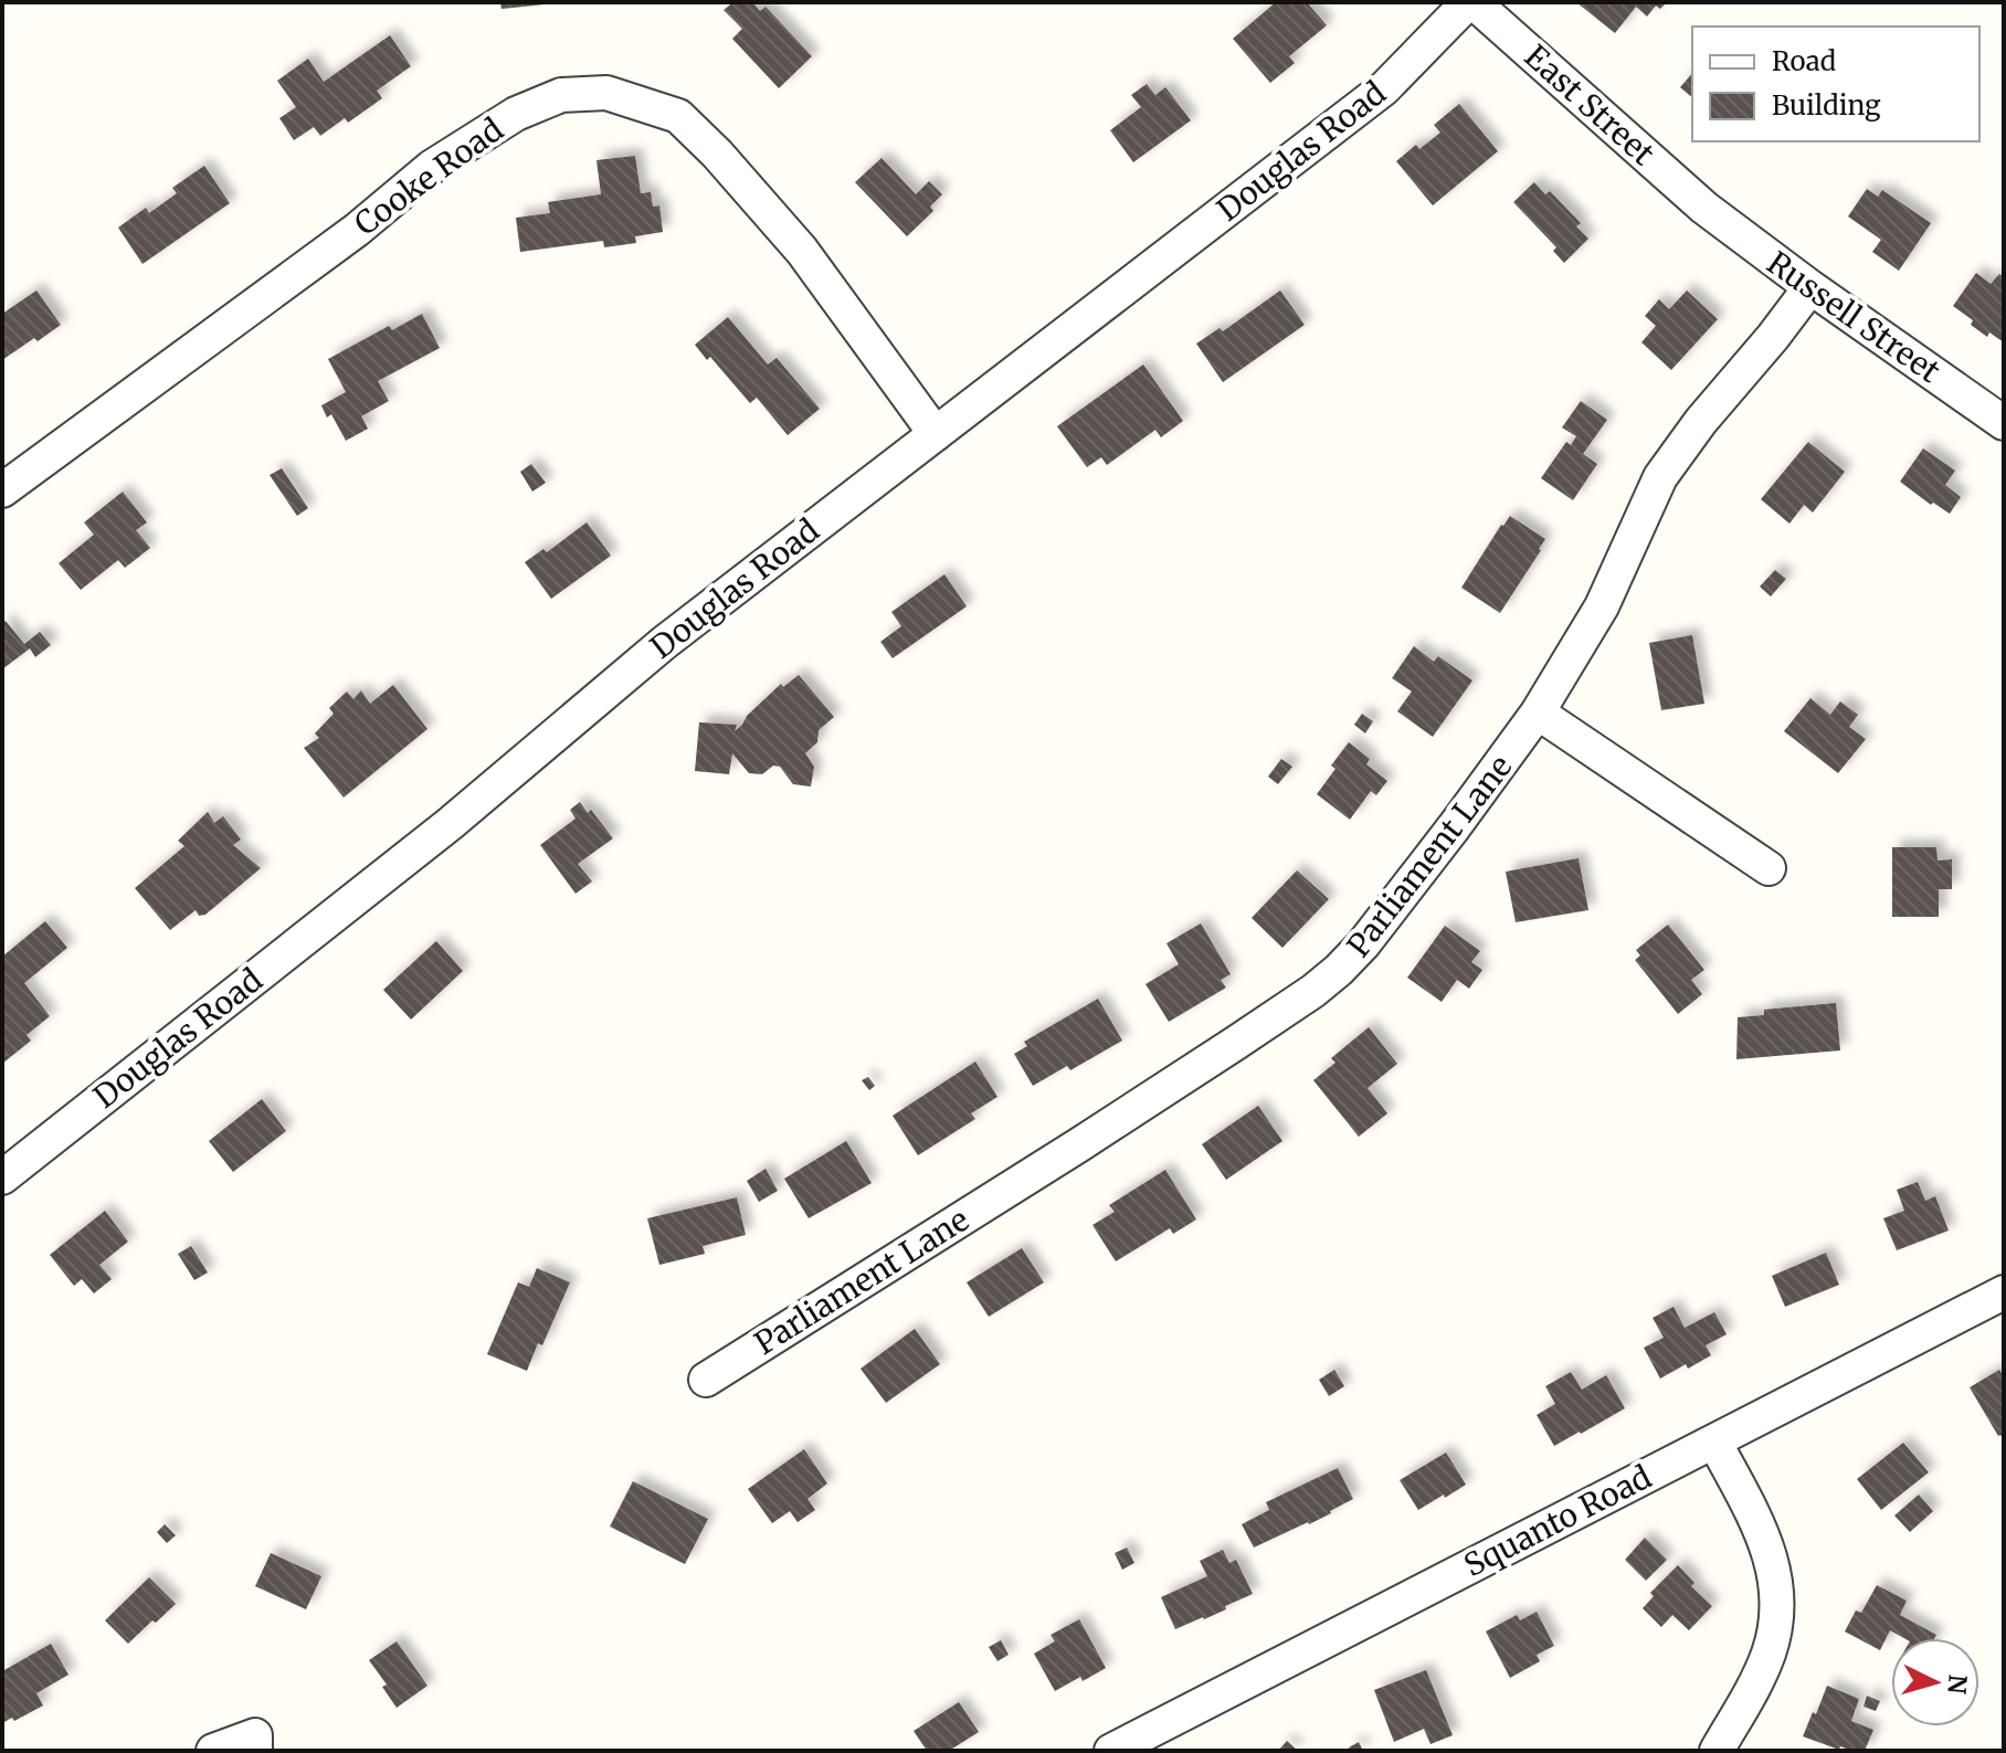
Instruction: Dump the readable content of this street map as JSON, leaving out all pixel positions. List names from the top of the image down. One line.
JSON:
{"streets":{"street":["East Street","Douglas Road","Cooke Road","Russell Street","Parliament Lane","Squanto Road"]},"crossings":[["East Street","Douglas Road"],["East Street","Russell Street"],["Douglas Road","Cooke Road"],["Russell Street","Parliament Lane"]],"legend":["Road","Building"],"north":"right"}
